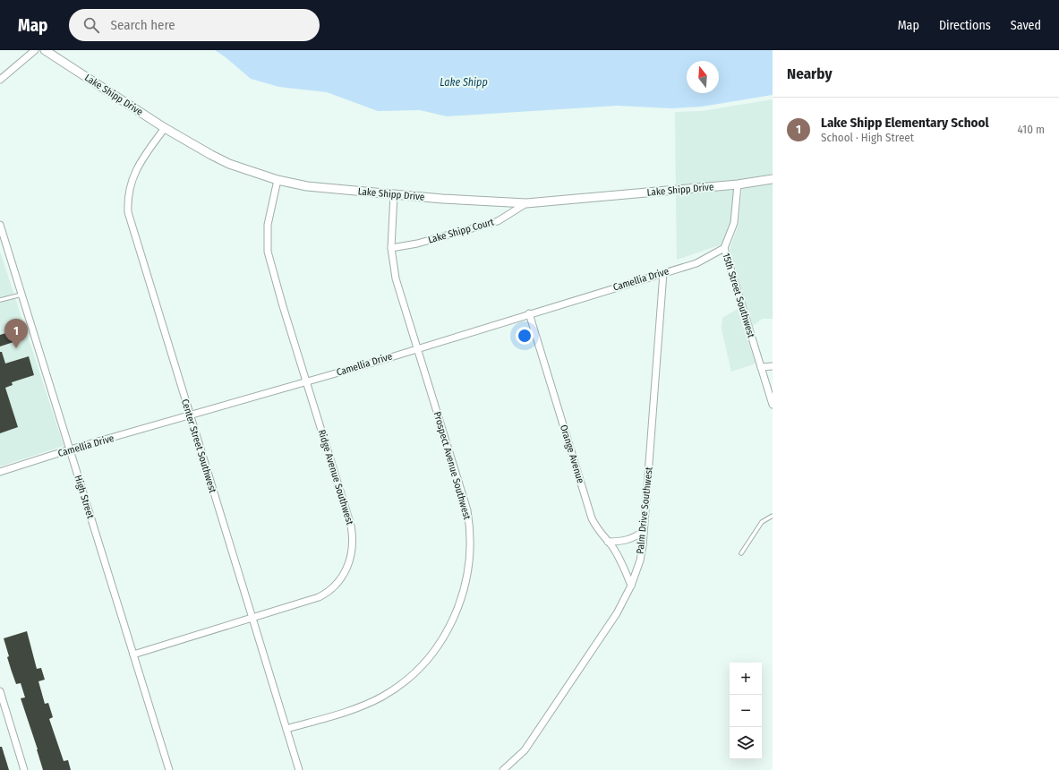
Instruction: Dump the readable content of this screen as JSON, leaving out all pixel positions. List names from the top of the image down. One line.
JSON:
{"streets":{"street":["Lake Shipp Drive","Lake Shipp Court","Camellia Drive","15th Street Southwest","Center Street Southwest","Orange Avenue","Prospect Avenue Southwest","Ridge Avenue Southwest","High Street","Palm Drive Southwest"]},"crossings":[["Lake Shipp Drive","Lake Shipp Court"],["Lake Shipp Drive","15th Street Southwest"],["Lake Shipp Drive","Center Street Southwest"],["Lake Shipp Drive","Prospect Avenue Southwest"],["Lake Shipp Drive","Ridge Avenue Southwest"],["Lake Shipp Court","Prospect Avenue Southwest"],["Camellia Drive","15th Street Southwest"],["Camellia Drive","Center Street Southwest"],["Camellia Drive","Orange Avenue"],["Camellia Drive","Prospect Avenue Southwest"],["Camellia Drive","Ridge Avenue Southwest"],["Camellia Drive","High Street"],["Camellia Drive","Palm Drive Southwest"],["Center Street Southwest","Prospect Avenue Southwest"],["Center Street Southwest","Ridge Avenue Southwest"],["Orange Avenue","Palm Drive Southwest"],["Ridge Avenue Southwest","High Street"]],"water":["Lake Shipp"],"north":"top","page":{"header":"Map","search":"Search here","nav":["Map","Directions","Saved"],"heading":"Nearby","list":[{"mark":"1","name":"Lake Shipp Elementary School","note":"School · High Street","value":"410 m"}],"pins":"1","map_buttons":["+","−"]}}
